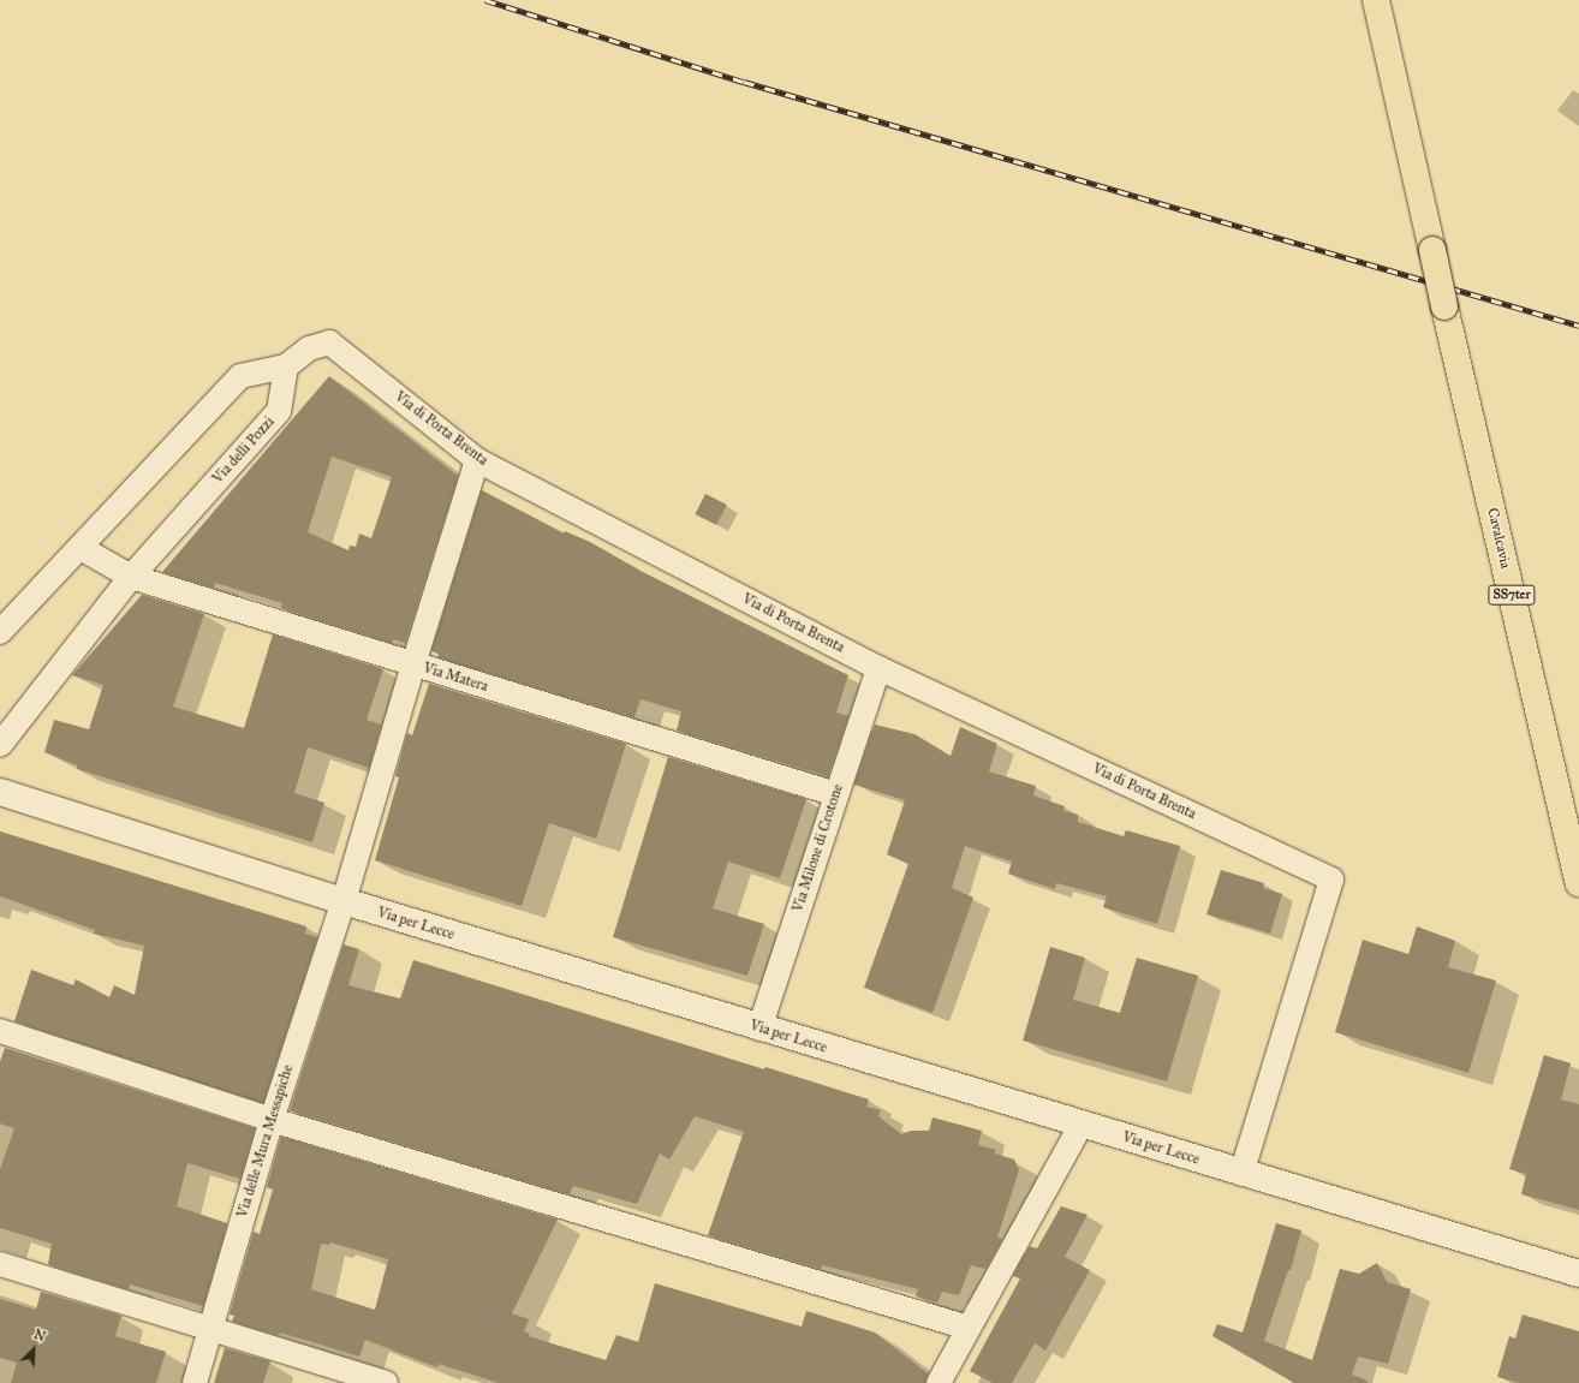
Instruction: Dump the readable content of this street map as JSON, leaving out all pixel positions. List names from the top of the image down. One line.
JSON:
{"streets":{"main road":["Cavalcavia","SS7ter"],"street":["Via di Porta Brenta","Via delli Pozzi","Via Matera","Via Milone di Crotone","Via per Lecce","Via delle Mura Messapiche"]},"crossings":[["Via di Porta Brenta","Via delli Pozzi"],["Via di Porta Brenta","Via Milone di Crotone"],["Via di Porta Brenta","Via per Lecce"],["Via di Porta Brenta","Via delle Mura Messapiche"],["Via delli Pozzi","Via Matera"],["Via Matera","Via Milone di Crotone"],["Via Matera","Via delle Mura Messapiche"],["Via Milone di Crotone","Via per Lecce"],["Via per Lecce","Via delle Mura Messapiche"]],"north":"top right"}
